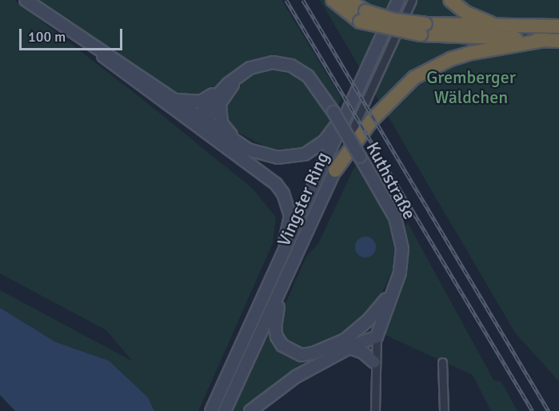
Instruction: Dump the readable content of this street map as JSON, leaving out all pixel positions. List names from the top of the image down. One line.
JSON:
{"streets":{"main road":["Kuthstraße","Vingster Ring"]},"parks":["Gremberger Wäldchen"],"scale_bar":"100 m"}
